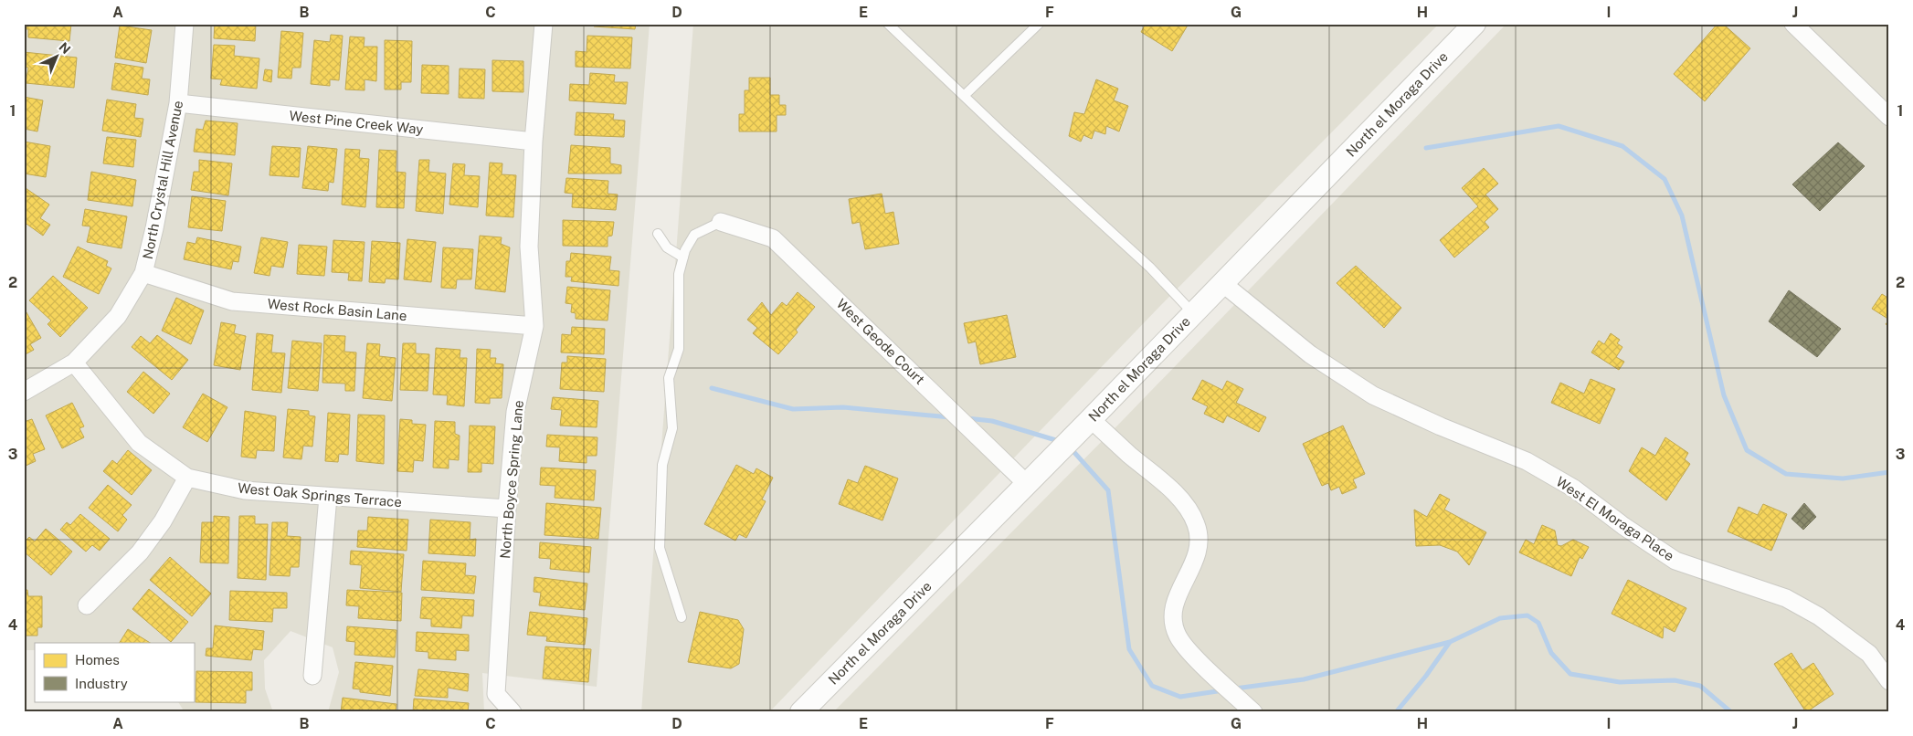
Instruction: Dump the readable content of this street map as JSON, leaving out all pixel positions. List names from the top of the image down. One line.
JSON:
{"streets":{"street":["North el Moraga Drive","West Pine Creek Way","North Crystal Hill Avenue","West Rock Basin Lane","West Geode Court","North Boyce Spring Lane","West Oak Springs Terrace","West El Moraga Place"]},"crossings":[["North el Moraga Drive","West Geode Court"],["North el Moraga Drive","West El Moraga Place"],["West Pine Creek Way","North Crystal Hill Avenue"],["West Pine Creek Way","North Boyce Spring Lane"],["North Crystal Hill Avenue","West Rock Basin Lane"],["North Crystal Hill Avenue","West Oak Springs Terrace"],["West Rock Basin Lane","North Boyce Spring Lane"],["North Boyce Spring Lane","West Oak Springs Terrace"]],"legend":["Homes","Industry"],"north":"top right","grid":{"columns":["A","B","C","D","E","F","G","H","I","J"],"rows":["1","2","3","4"]}}
